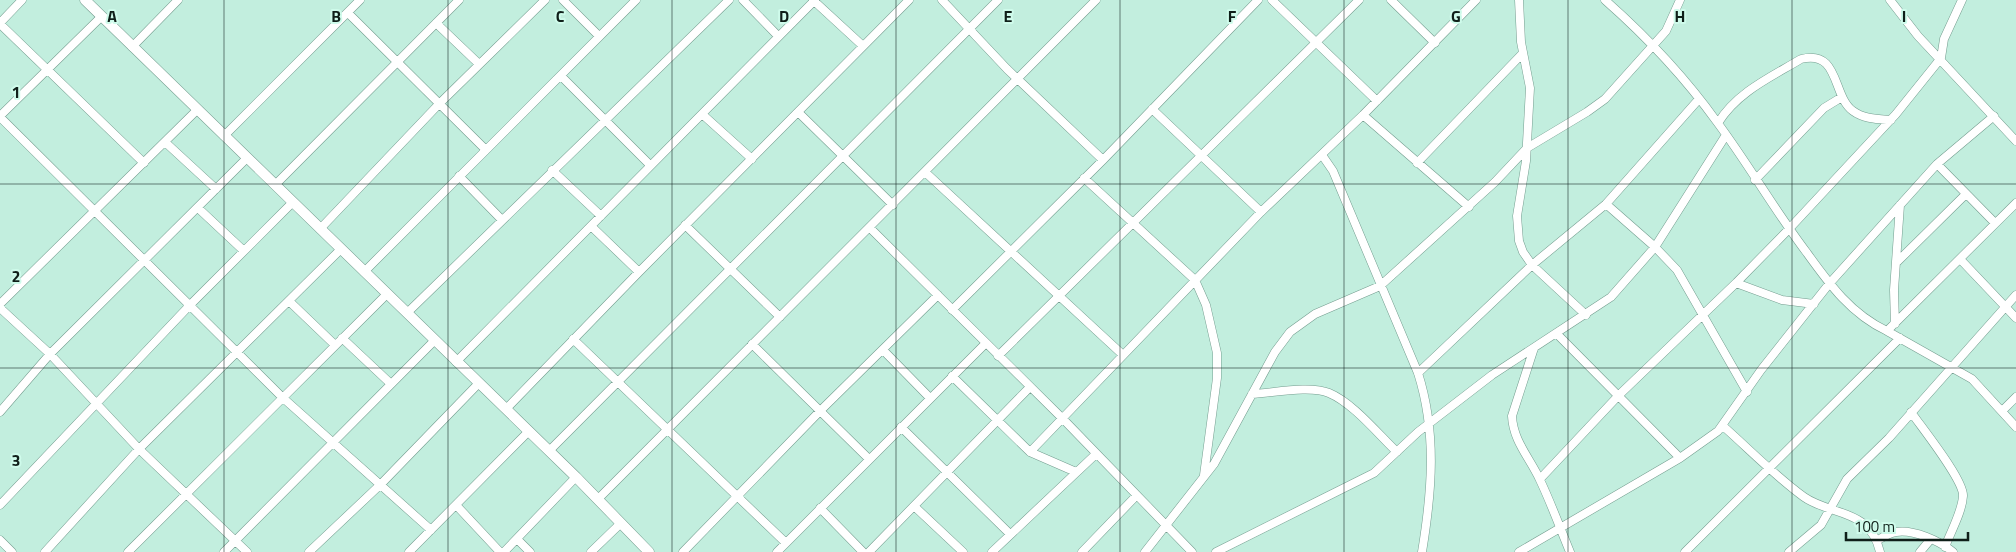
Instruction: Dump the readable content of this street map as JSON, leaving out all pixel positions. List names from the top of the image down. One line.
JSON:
{"scale_bar":"100 m","grid":{"columns":["A","B","C","D","E","F","G","H","I"],"rows":["1","2","3"]}}
